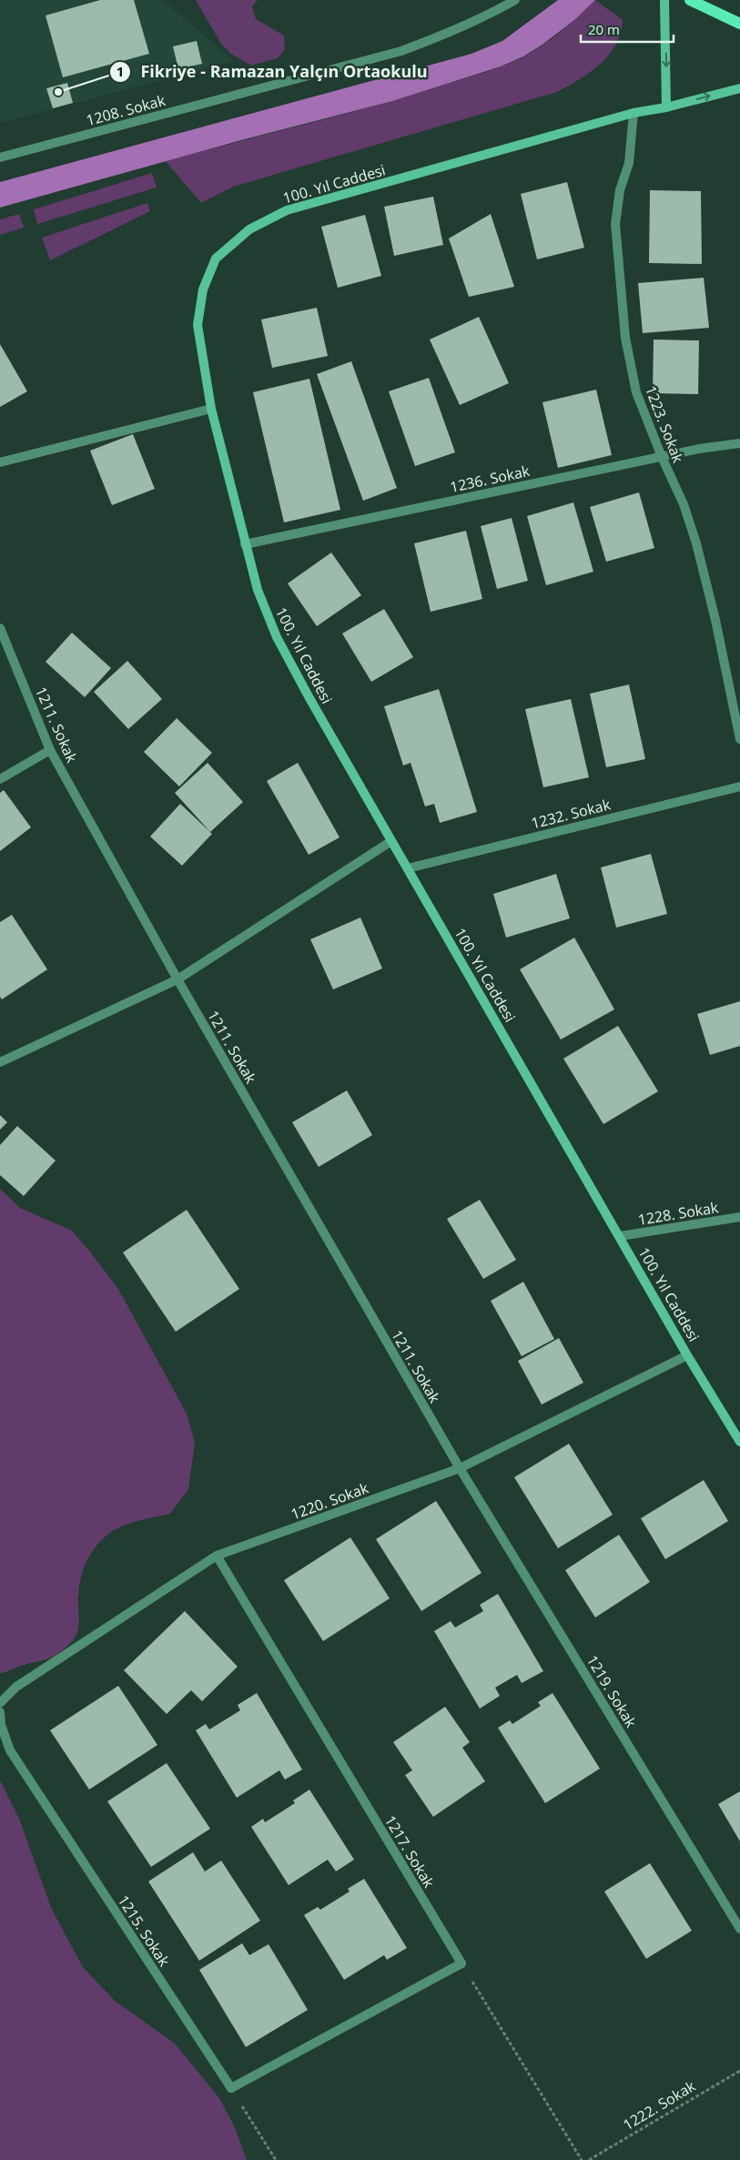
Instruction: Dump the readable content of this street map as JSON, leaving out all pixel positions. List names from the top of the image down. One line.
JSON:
{"streets":{"street":["1208. Sokak","100. Yıl Caddesi","1223. Sokak","1236. Sokak","1211. Sokak","1232. Sokak","1228. Sokak","1220. Sokak","1219. Sokak","1217. Sokak","1215. Sokak"],"path":["1222. Sokak"]},"crossings":[["100. Yıl Caddesi","1223. Sokak"],["100. Yıl Caddesi","1236. Sokak"],["100. Yıl Caddesi","1232. Sokak"],["100. Yıl Caddesi","1228. Sokak"],["100. Yıl Caddesi","1220. Sokak"],["1223. Sokak","1236. Sokak"],["1211. Sokak","1220. Sokak"],["1211. Sokak","1219. Sokak"],["1220. Sokak","1219. Sokak"],["1220. Sokak","1217. Sokak"]],"places":["Fikriye - Ramazan Yalçın Ortaokulu"],"scale_bar":"20 m"}
